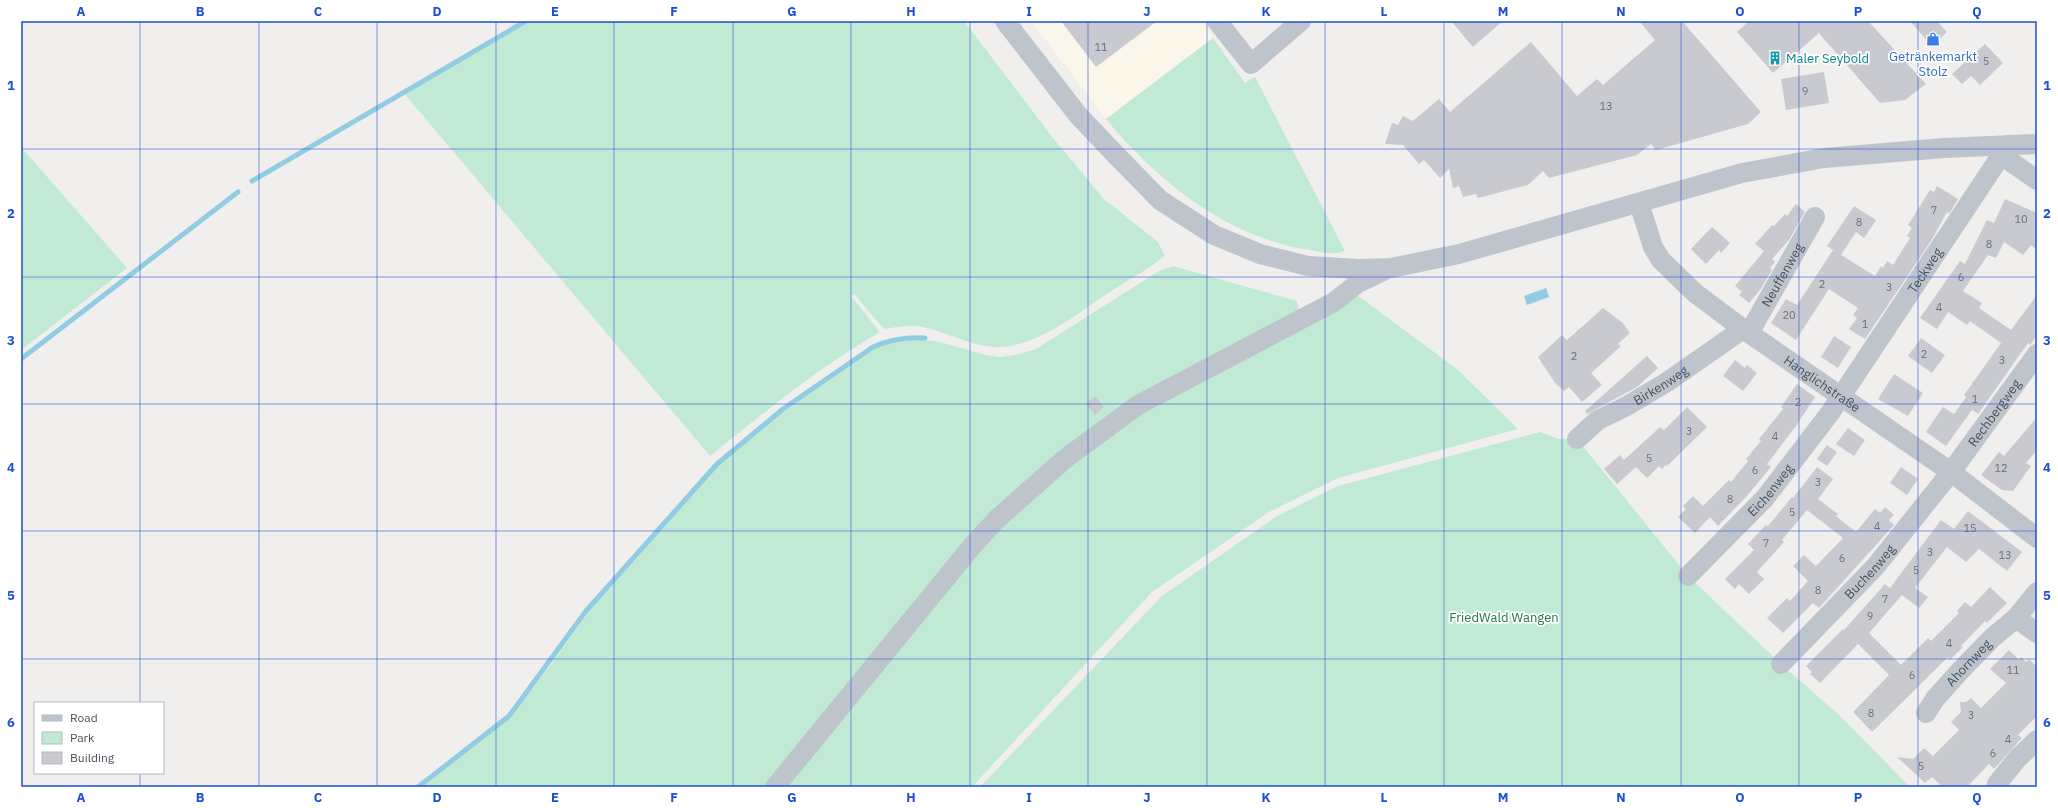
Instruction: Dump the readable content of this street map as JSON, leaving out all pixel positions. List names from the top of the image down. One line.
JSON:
{"streets":{"street":["Teckweg","Neuffenweg","Hanglichstraße","Birkenweg","Rechbergweg","Eichenweg","Buchenweg","Ahornweg"]},"crossings":[["Teckweg","Hanglichstraße"],["Teckweg","Eichenweg"],["Neuffenweg","Hanglichstraße"],["Neuffenweg","Birkenweg"],["Hanglichstraße","Birkenweg"],["Hanglichstraße","Rechbergweg"],["Hanglichstraße","Eichenweg"],["Hanglichstraße","Buchenweg"],["Rechbergweg","Buchenweg"]],"parks":["FriedWald Wangen"],"places":{"shop":["Getränkemarkt Stolz"],"building":["Maler Seybold"]},"house_numbers":["11","5","9","13","7","10","8","8","6","2","3","4","20","1","2","2","3","1","2","3","4","5","12","6","3","8","5","4","15","7","3","13","6","5","8","7","9","4","11","6","8","3","4","6","5"],"legend":["Road","Park","Building"],"grid":{"columns":["A","B","C","D","E","F","G","H","I","J","K","L","M","N","O","P","Q"],"rows":["1","2","3","4","5","6"]}}
